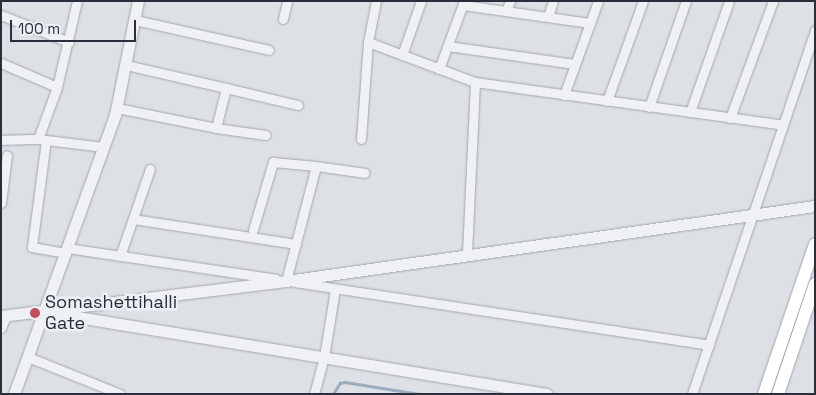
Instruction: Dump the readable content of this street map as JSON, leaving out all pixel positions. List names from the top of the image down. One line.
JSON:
{"places":["Somashettihalli Gate"],"scale_bar":"100 m"}
